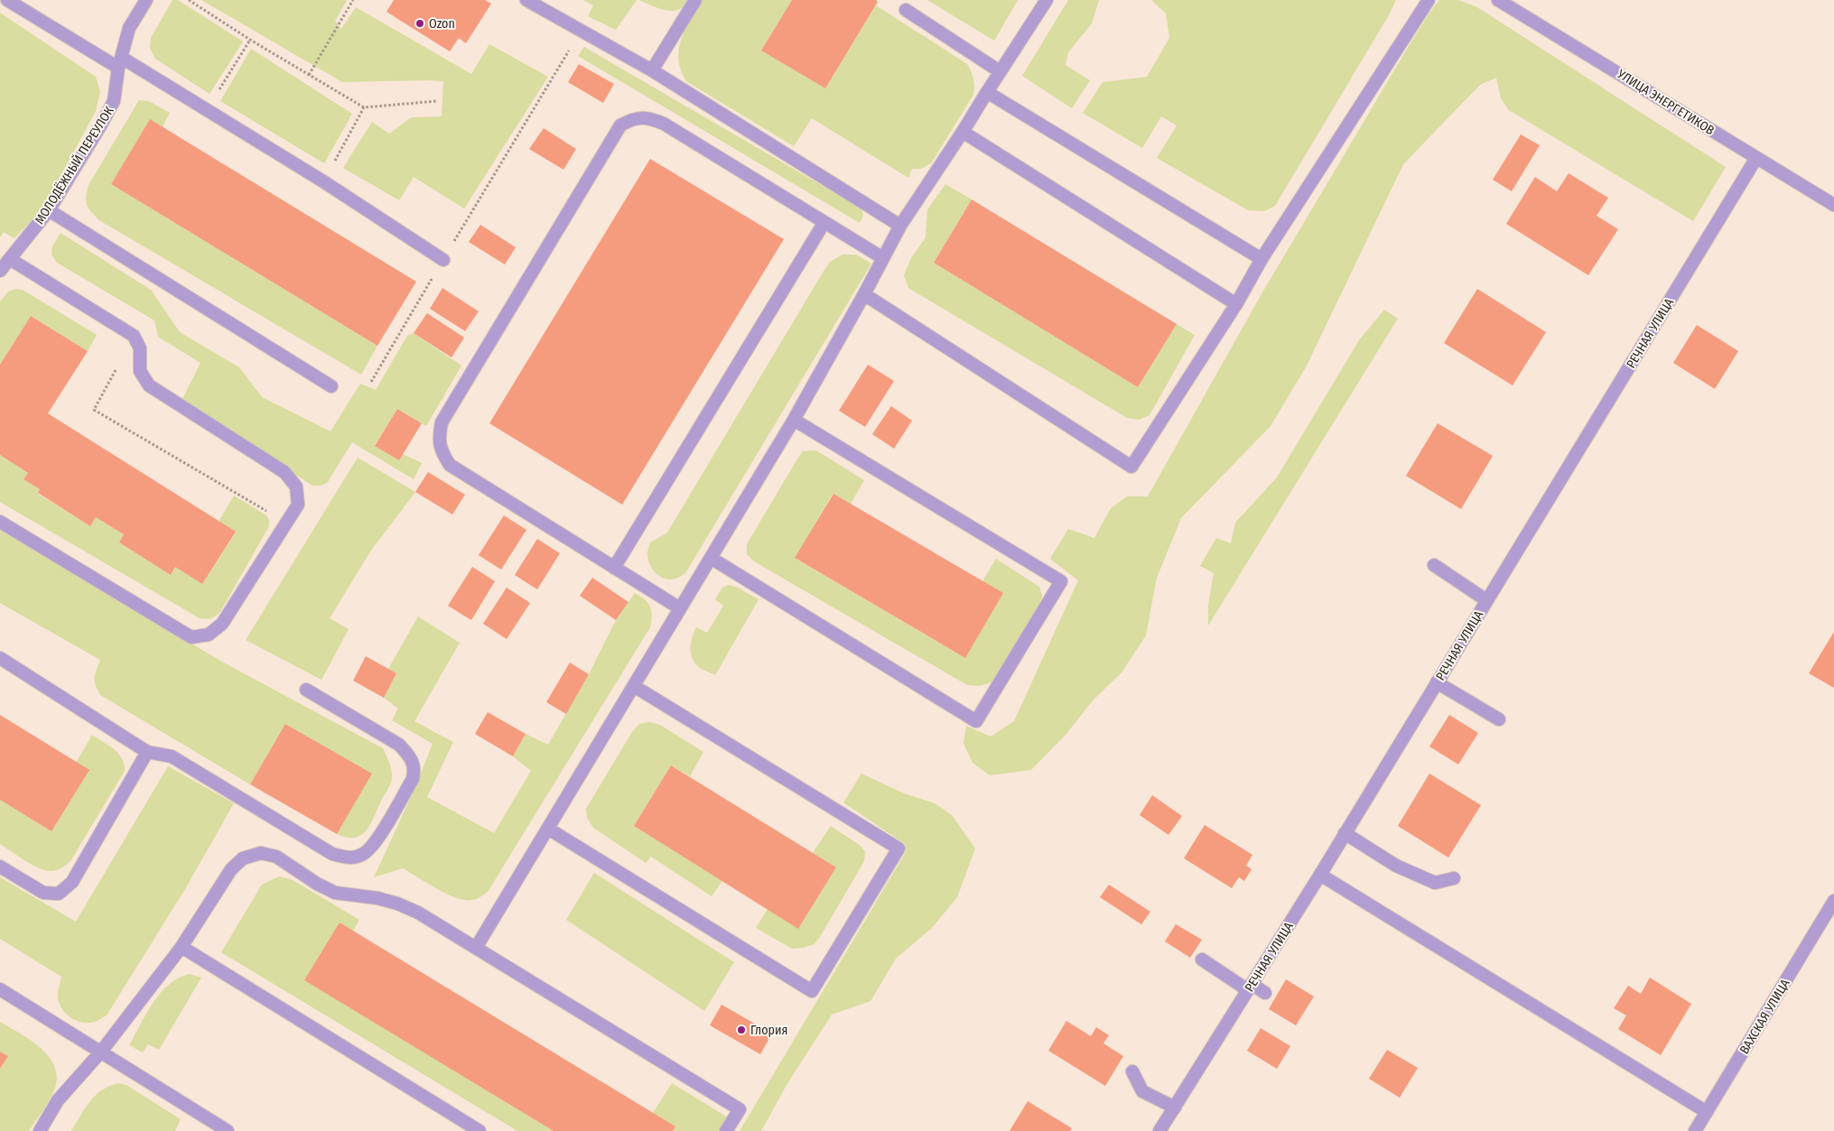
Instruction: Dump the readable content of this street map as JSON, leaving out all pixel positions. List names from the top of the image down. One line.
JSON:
{"streets":{"street":["УЛИЦА ЭНЕРГЕТИКОВ","МОЛОДЁЖНЫЙ ПЕРЕУЛОК","РЕЧНАЯ УЛИЦА","ВАХСКАЯ УЛИЦА"]},"crossings":[["УЛИЦА ЭНЕРГЕТИКОВ","РЕЧНАЯ УЛИЦА"]],"places":["Ozon","Глория"]}
